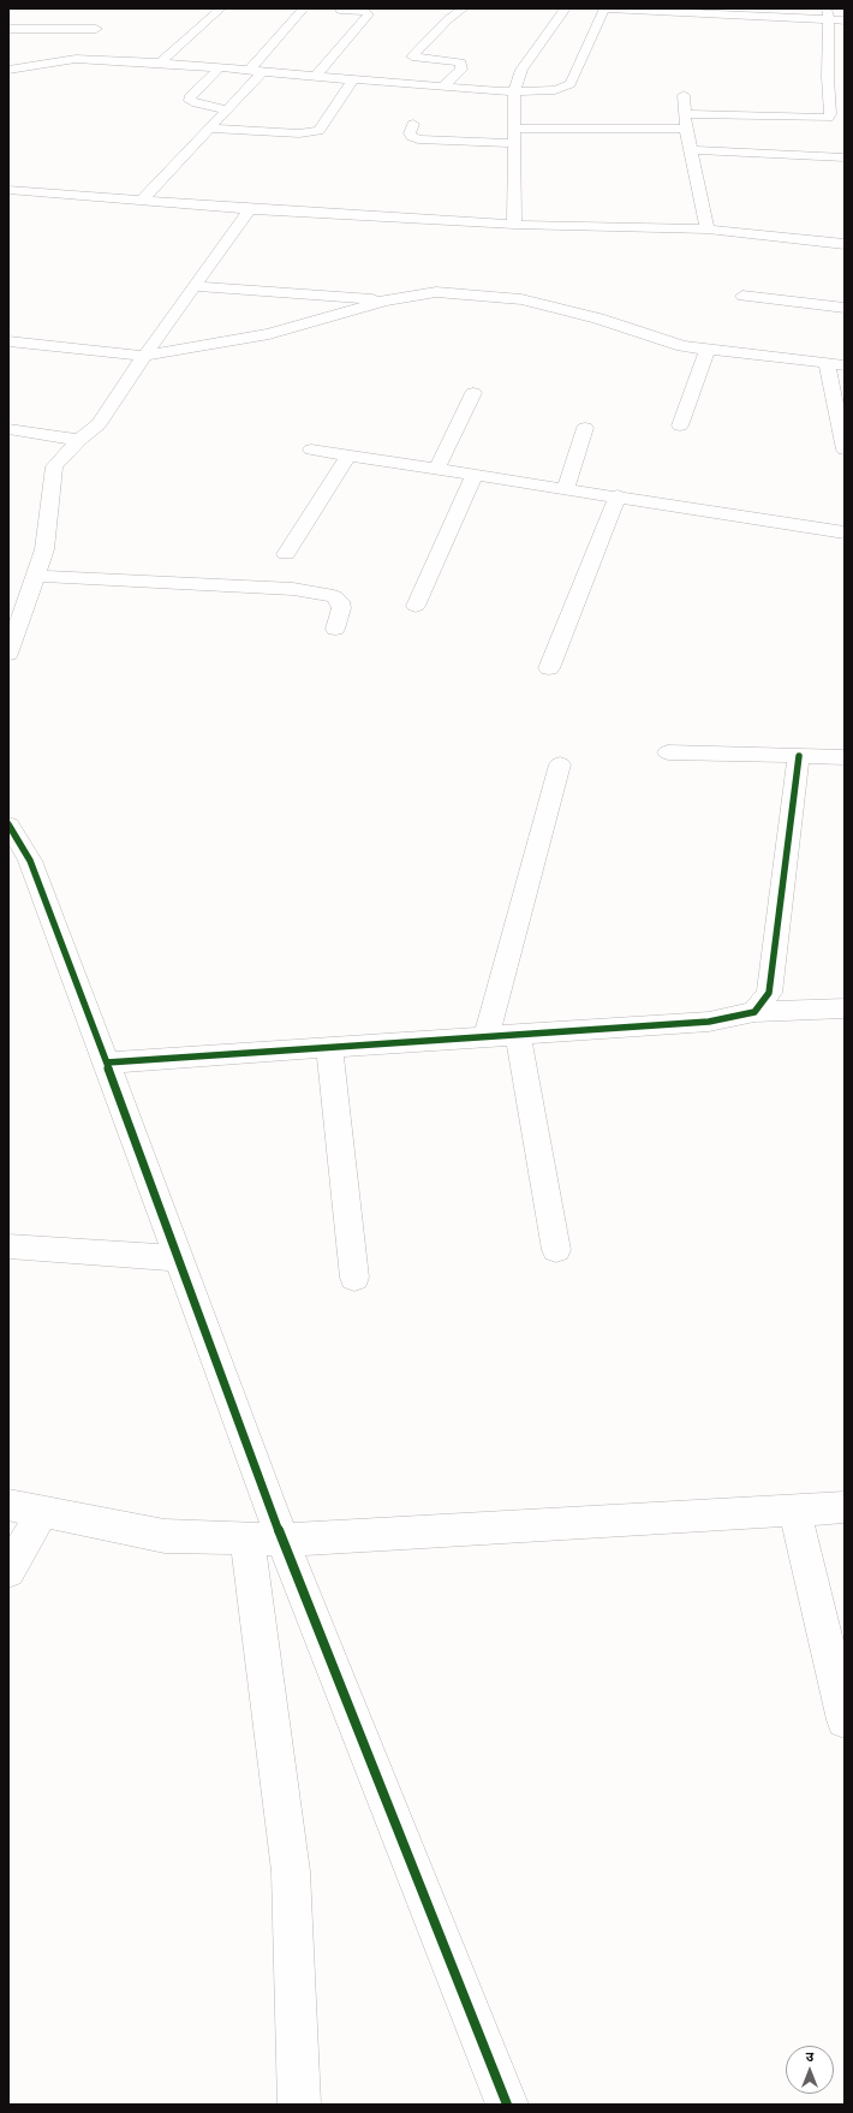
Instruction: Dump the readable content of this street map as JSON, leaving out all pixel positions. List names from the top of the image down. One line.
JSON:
{"north":"top"}
